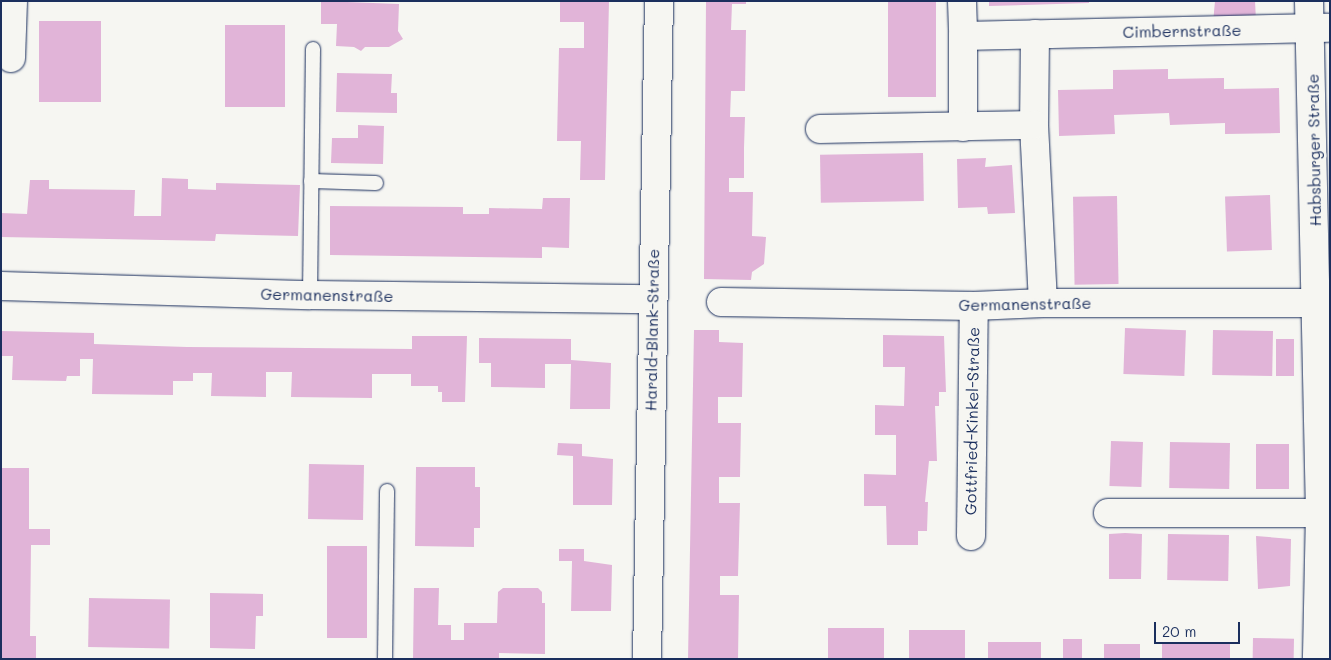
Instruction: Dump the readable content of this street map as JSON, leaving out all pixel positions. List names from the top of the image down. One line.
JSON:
{"streets":{"street":["Cimbernstraße","Habsburger Straße","Germanenstraße","Harald-Blank-Straße","Gottfried-Kinkel-Straße"]},"crossings":[["Cimbernstraße","Habsburger Straße"],["Habsburger Straße","Germanenstraße"],["Germanenstraße","Harald-Blank-Straße"],["Germanenstraße","Gottfried-Kinkel-Straße"]],"scale_bar":"20 m"}
